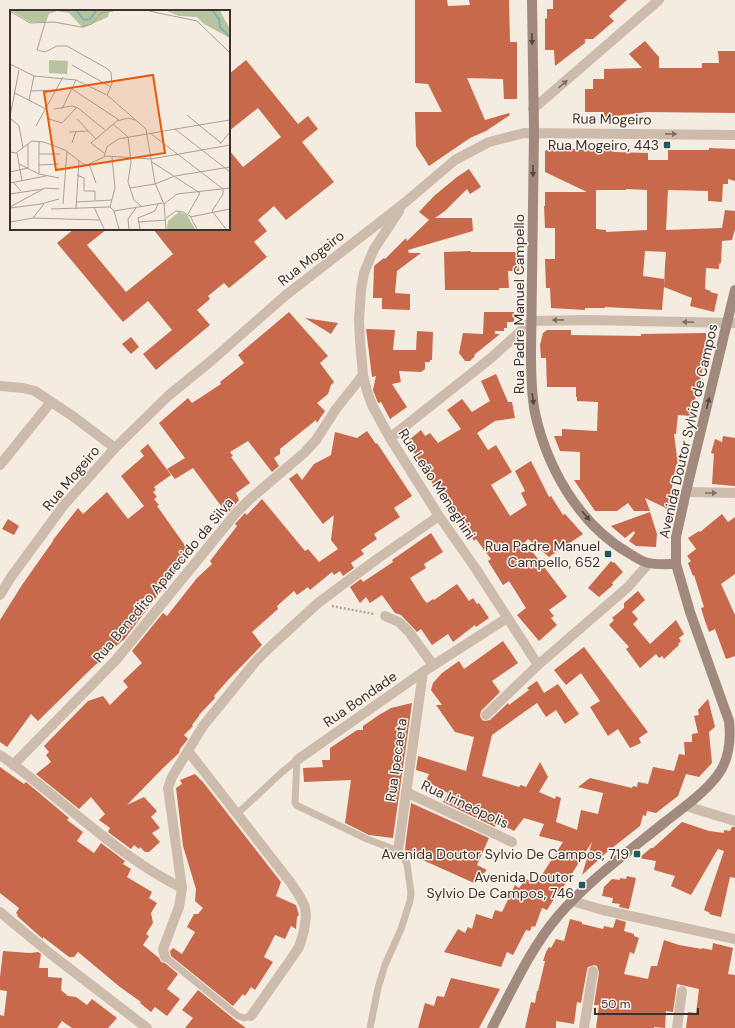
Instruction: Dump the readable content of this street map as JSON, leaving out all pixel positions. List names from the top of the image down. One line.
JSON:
{"streets":{"main road":["Rua Padre Manuel Campello","Avenida Doutor Sylvio de Campos"],"street":["Rua Mogeiro","Rua Leão Meneghini","Rua Benedito Aparecido da Silva","Rua Bondade","Rua Ipecaeta","Rua Irineópolis"]},"crossings":[["Rua Mogeiro","Rua Padre Manuel Campello"],["Rua Mogeiro","Rua Leão Meneghini"],["Rua Leão Meneghini","Rua Benedito Aparecido da Silva"],["Rua Leão Meneghini","Rua Bondade"],["Rua Bondade","Rua Ipecaeta"],["Rua Ipecaeta","Rua Irineópolis"]],"one_way":["Rua Padre Manuel Campello"],"places":{"transit":["Rua Mogeiro, 443","Rua Padre Manuel Campello, 652","Avenida Doutor Sylvio De Campos, 719","Avenida Doutor Sylvio De Campos, 746"]},"scale_bar":"50 m"}
